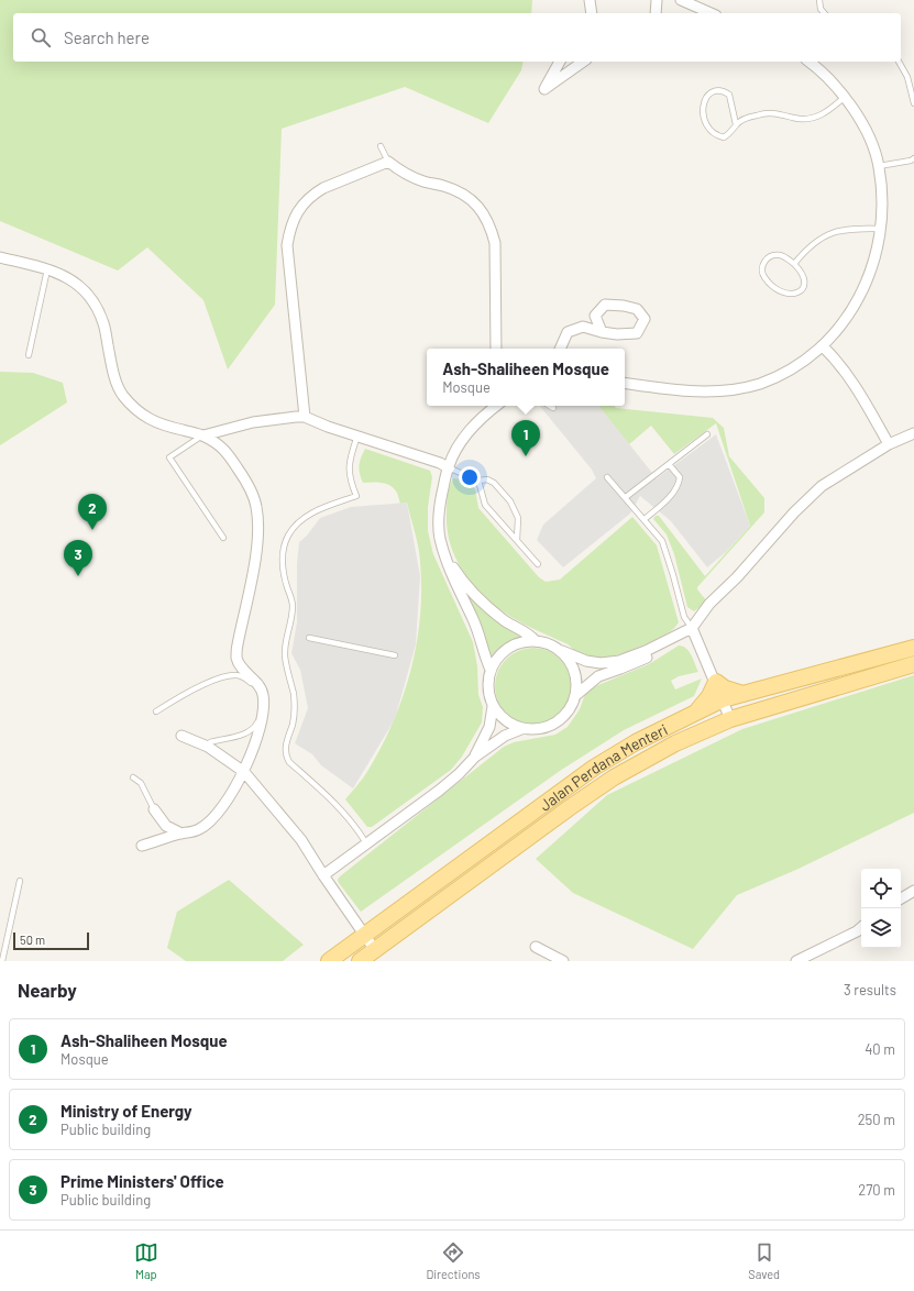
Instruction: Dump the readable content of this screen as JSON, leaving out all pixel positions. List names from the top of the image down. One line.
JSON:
{"streets":{"main road":["Jalan Perdana Menteri"]},"scale_bar":"50 m","page":{"search":"Search here","popup":["Ash-Shaliheen Mosque","Mosque"],"pins":["1","2","3"],"scale":"50 m","heading":["Nearby","3 results"],"list":[{"mark":"1","name":"Ash-Shaliheen Mosque","note":"Mosque","value":"40 m"},{"mark":"2","name":"Ministry of Energy","note":"Public building","value":"250 m"},{"mark":"3","name":"Prime Ministers' Office","note":"Public building","value":"270 m"}],"nav":["Map","Directions","Saved"]}}
